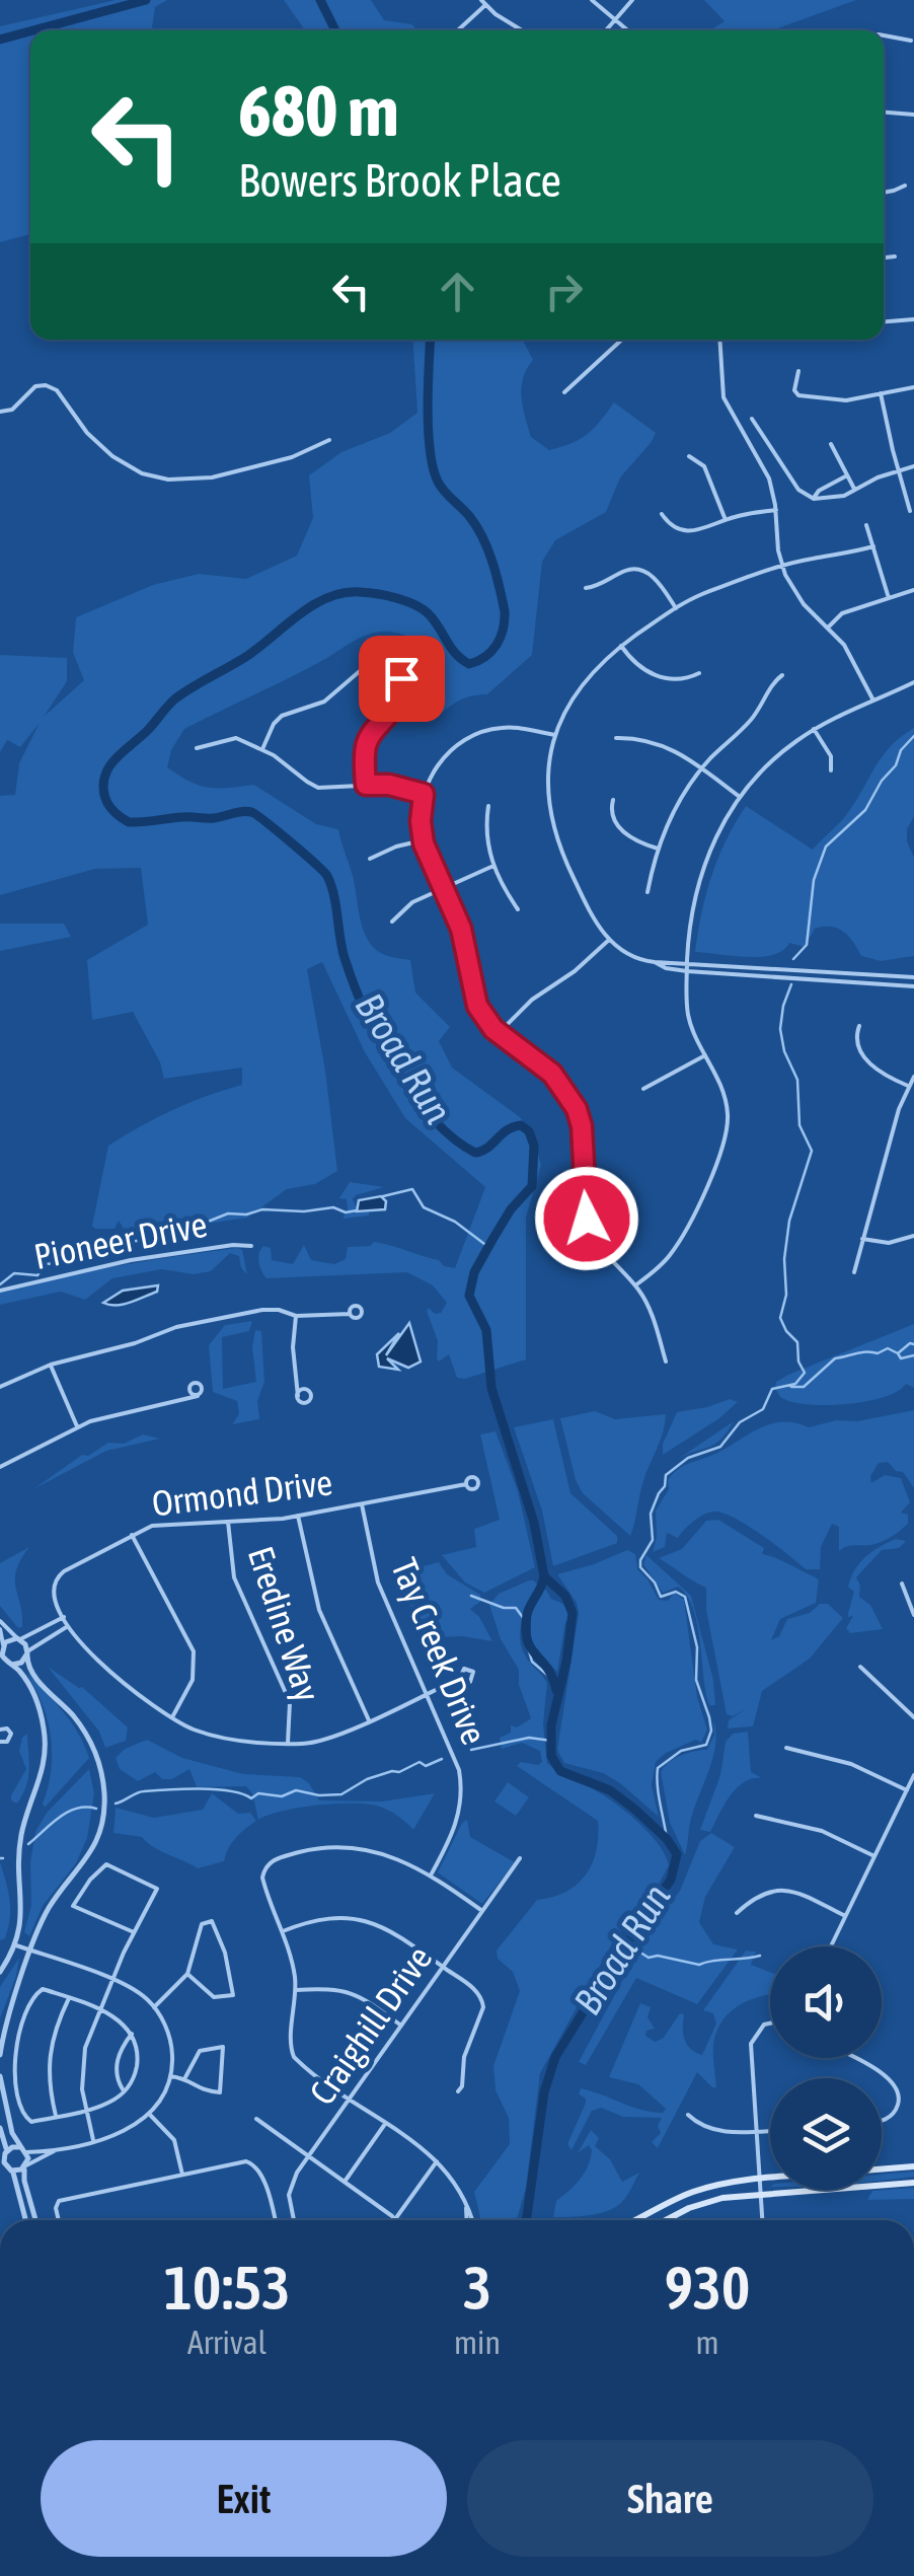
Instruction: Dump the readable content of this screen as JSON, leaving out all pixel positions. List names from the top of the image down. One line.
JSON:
{"streets":{"street":["Pioneer Drive","Ormond Drive","Eredine Way","Tay Creek Drive","Craighill Drive"]},"crossings":[["Ormond Drive","Eredine Way"],["Ormond Drive","Tay Creek Drive"]],"water":["Broad Run"],"page":{"turn":["680 m","Bowers Brook Place"],"eta":["10:53","Arrival","3","min","930","m"],"buttons":["Exit","Share"]}}
